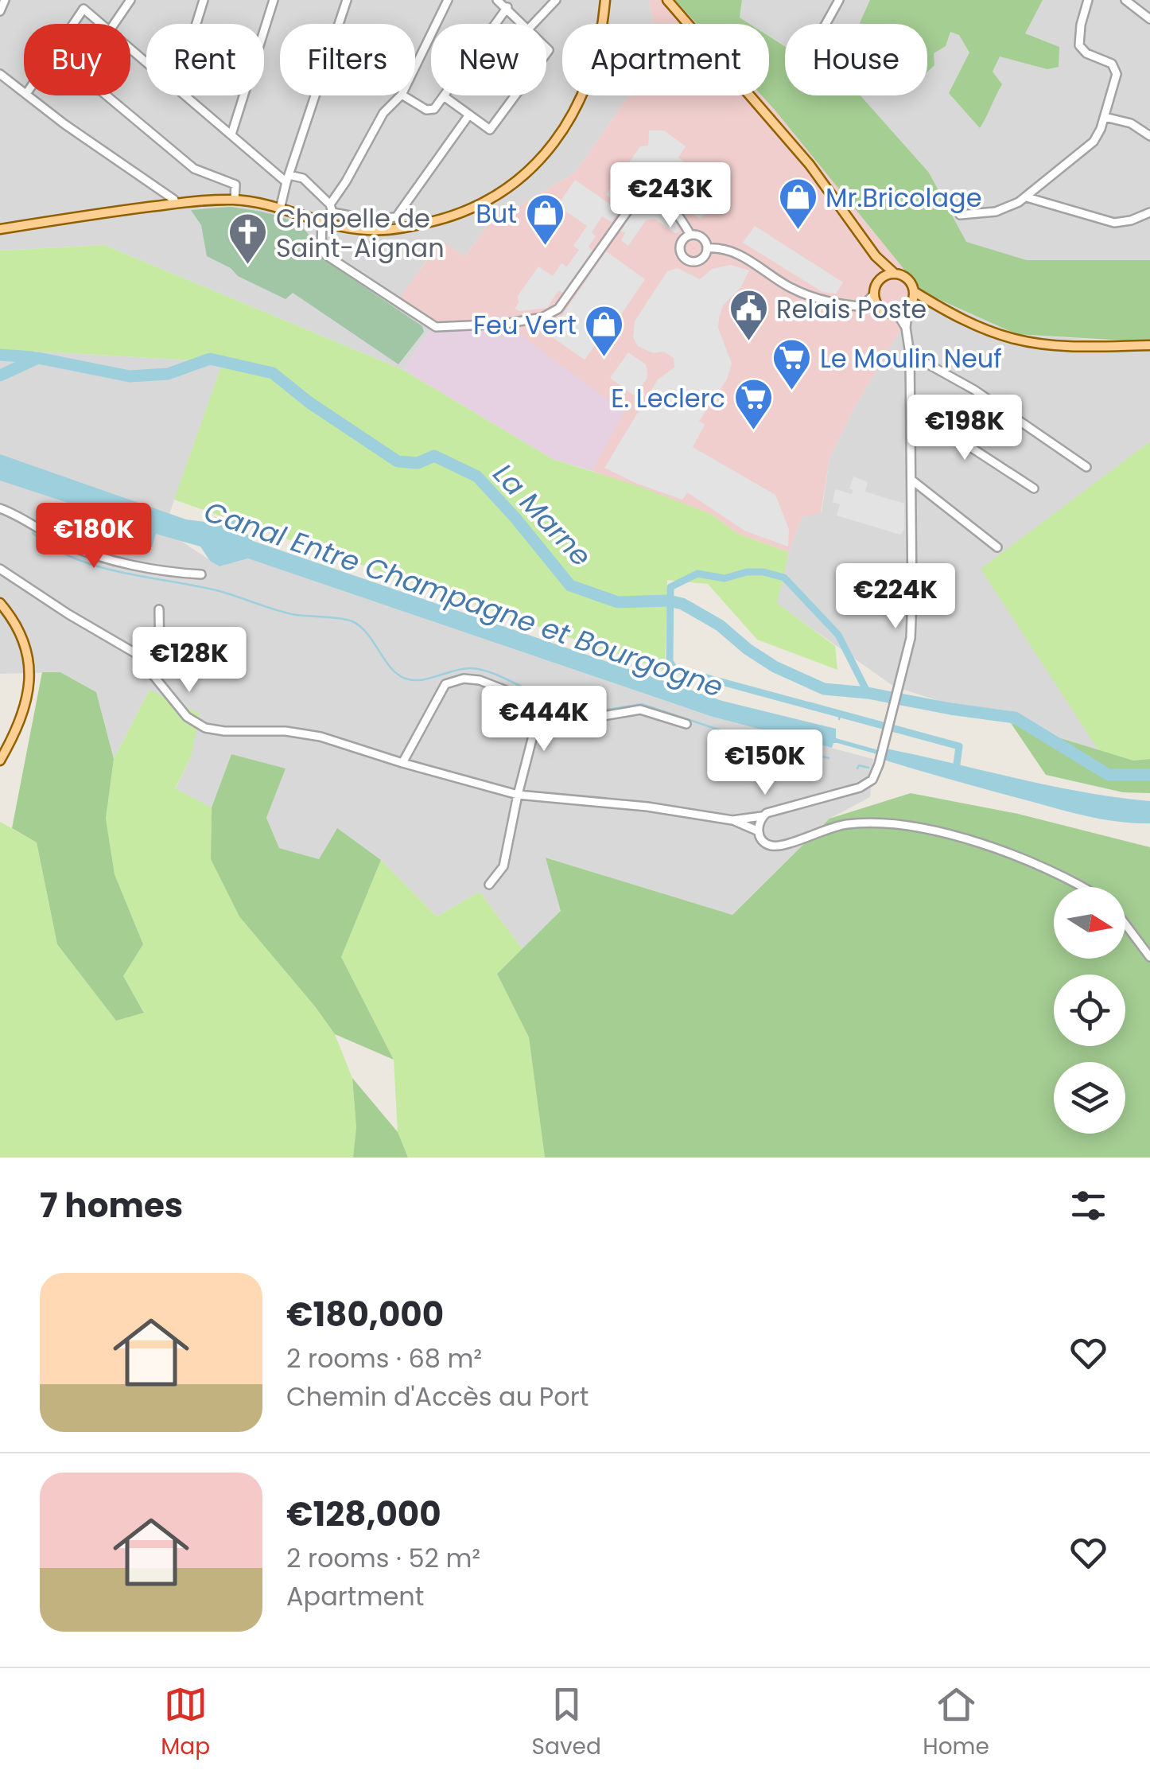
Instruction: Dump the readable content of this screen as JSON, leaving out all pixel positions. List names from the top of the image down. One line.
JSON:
{"water":["La Marne","Canal Entre Champagne et Bourgogne"],"places":{"shop":["Mr.Bricolage","But","Feu Vert"],"church":["Chapelle de Saint-Aignan"],"public building":["Relais Poste"],"supermarket":["Le Moulin Neuf","E. Leclerc"]},"north":"right","page":{"chip":["Buy","Rent","Filters","New","Apartment","House"],"price":["€243K","€198K","€180K","€224K","€128K","€444K","€150K"],"heading":"7 homes","list":[{"name":"€180,000","note":"2 rooms · 68 m² · Chemin d'Accès au Port"},{"name":"€128,000","note":"2 rooms · 52 m² · Apartment"}],"tabs":["Map","Saved","Home"]}}
